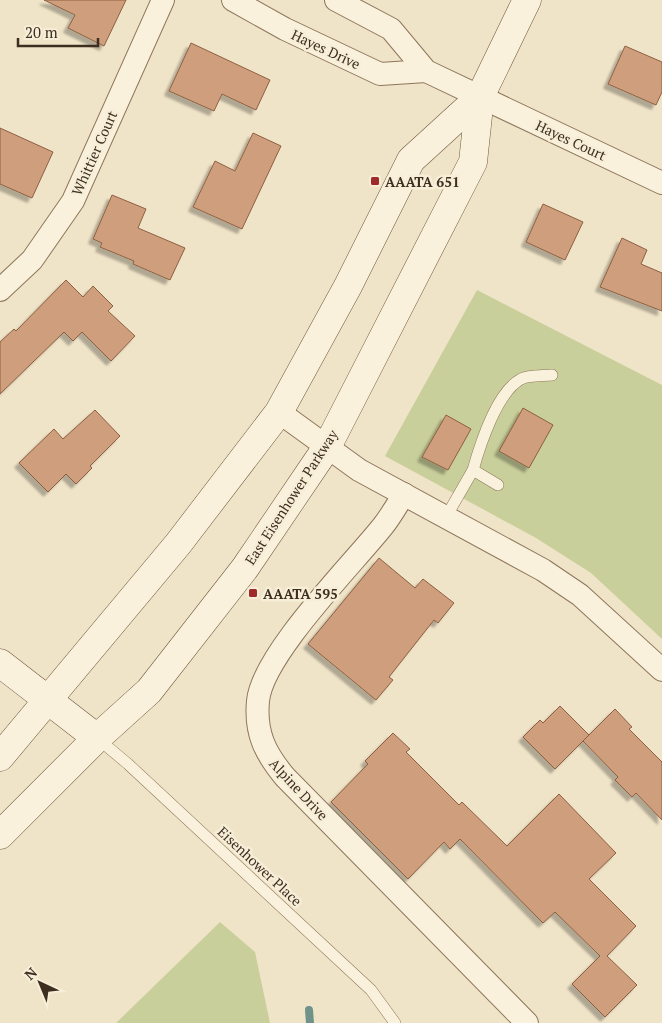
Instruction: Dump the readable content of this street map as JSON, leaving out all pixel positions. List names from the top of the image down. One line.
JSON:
{"streets":{"main road":["East Eisenhower Parkway"],"street":["Hayes Drive","Hayes Court","Whittier Court","Alpine Drive"],"lane":["Eisenhower Place"]},"crossings":[["Hayes Drive","Hayes Court"],["Hayes Drive","East Eisenhower Parkway"],["Hayes Court","East Eisenhower Parkway"],["East Eisenhower Parkway","Eisenhower Place"]],"places":{"transit":["AAATA 651","AAATA 595"]},"scale_bar":"20 m","north":"top left"}
